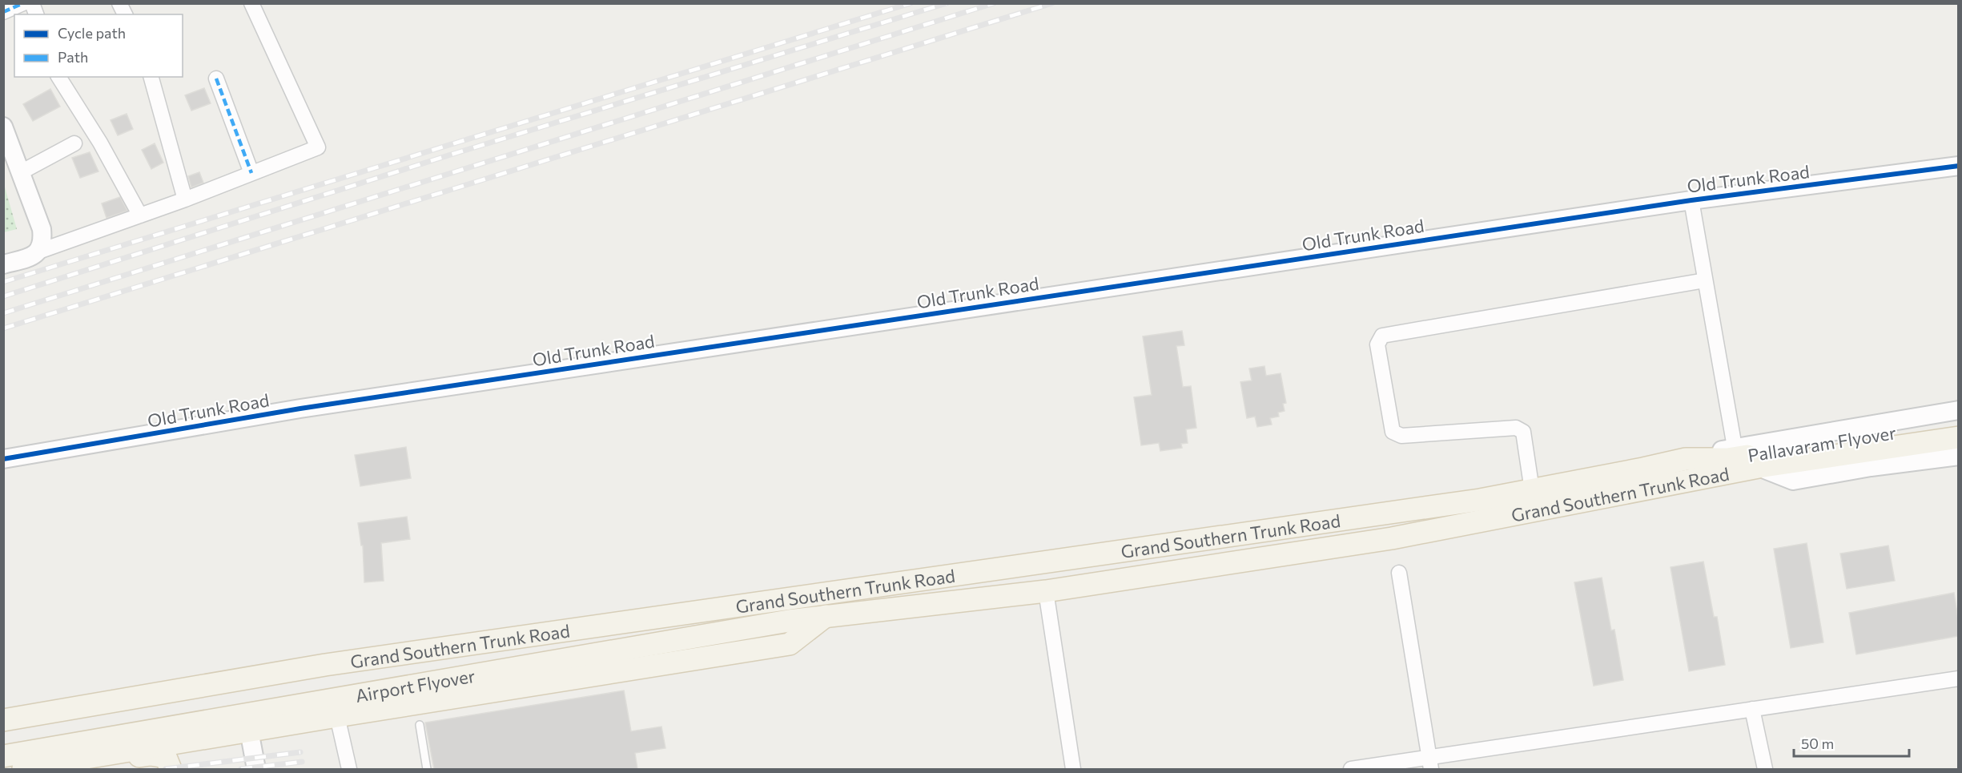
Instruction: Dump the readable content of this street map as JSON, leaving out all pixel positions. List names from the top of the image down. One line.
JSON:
{"streets":{"main road":["Pallavaram Flyover","Grand Southern Trunk Road","Airport Flyover"],"street":["Old Trunk Road"]},"crossings":[["Pallavaram Flyover","Grand Southern Trunk Road"],["Grand Southern Trunk Road","Airport Flyover"]],"legend":["Cycle path","Path"],"scale_bar":"50 m"}
